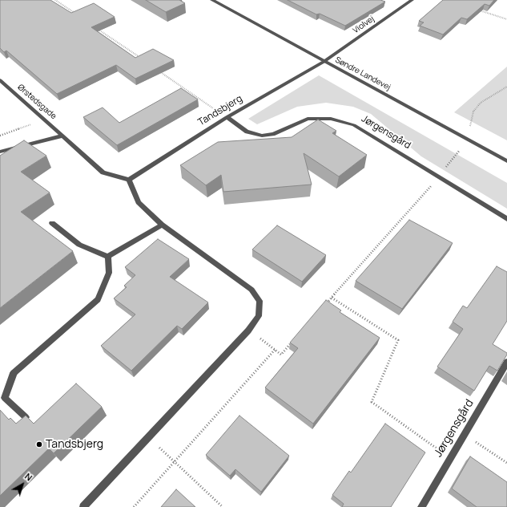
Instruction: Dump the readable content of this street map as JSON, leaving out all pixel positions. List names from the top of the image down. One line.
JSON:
{"streets":{"street":["Violvej","Søndre Landevej","Ørstedsgade","Tandsbjerg","Jørgensgård"]},"crossings":[["Violvej","Søndre Landevej"],["Violvej","Tandsbjerg"],["Søndre Landevej","Tandsbjerg"],["Tandsbjerg","Jørgensgård"]],"places":["Tandsbjerg"],"north":"top right"}
